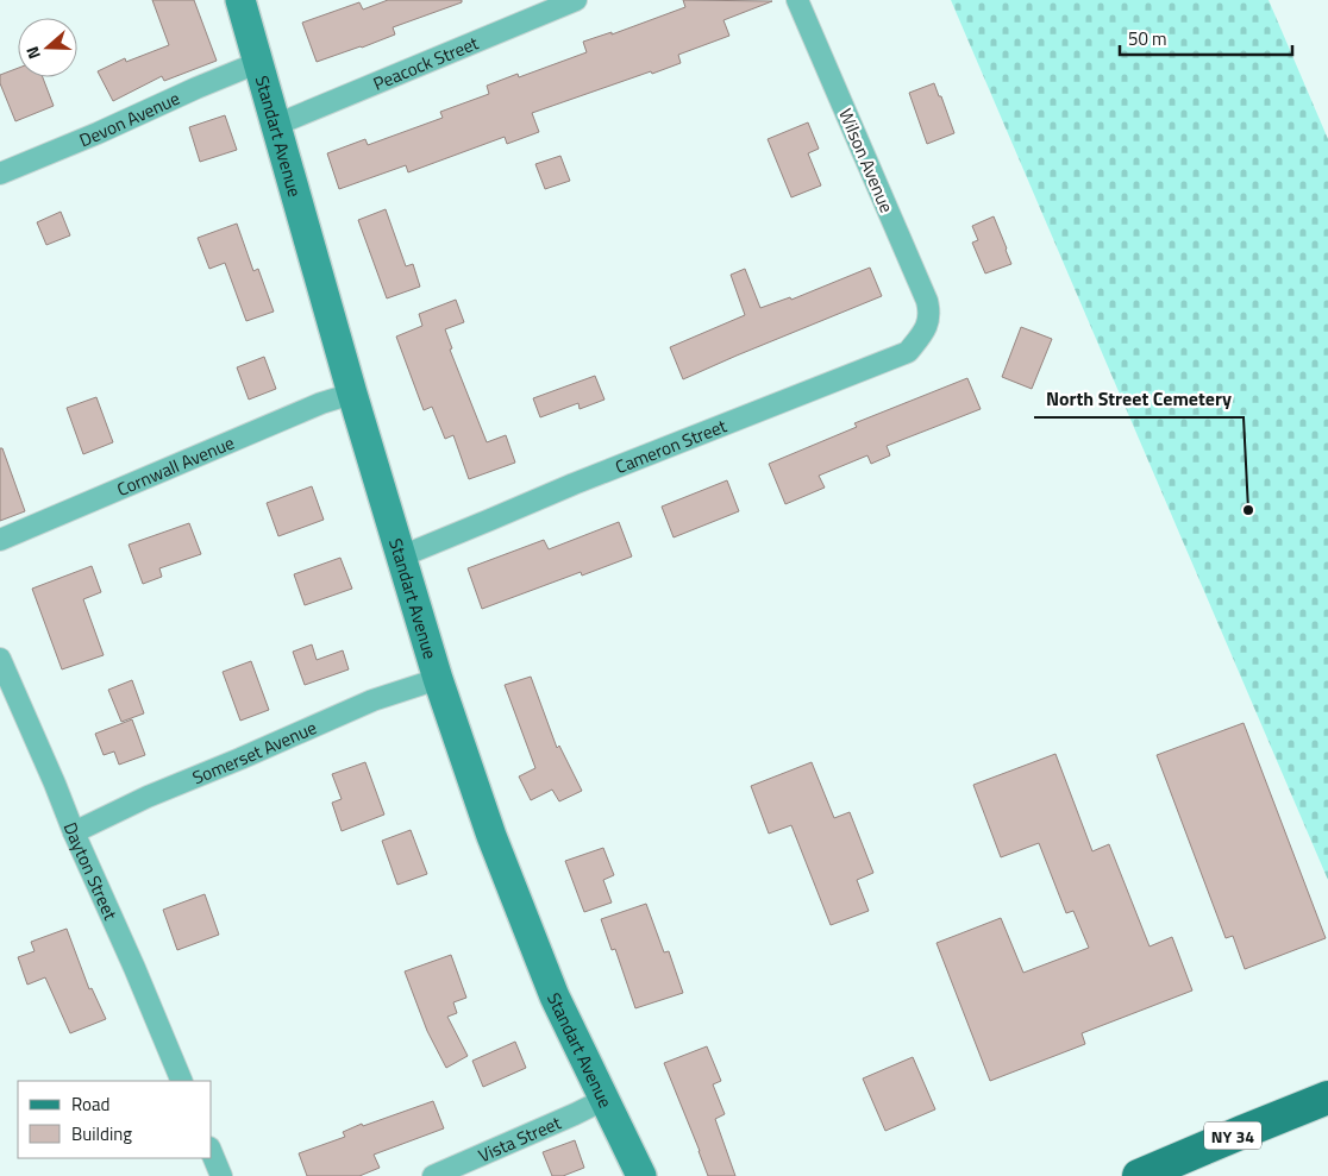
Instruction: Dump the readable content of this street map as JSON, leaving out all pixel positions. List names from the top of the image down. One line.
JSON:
{"streets":{"main road":["NY 34"],"street":["Peacock Street","Devon Avenue","Standart Avenue","Wilson Avenue","Cameron Street","Cornwall Avenue","Somerset Avenue","Dayton Street","Vista Street"]},"crossings":[["Peacock Street","Standart Avenue"],["Devon Avenue","Standart Avenue"],["Standart Avenue","Cameron Street"],["Standart Avenue","Cornwall Avenue"],["Standart Avenue","Somerset Avenue"],["Standart Avenue","Vista Street"],["Wilson Avenue","Cameron Street"],["Somerset Avenue","Dayton Street"]],"places":["North Street Cemetery"],"legend":["Road","Building"],"scale_bar":"50 m","north":"left"}
